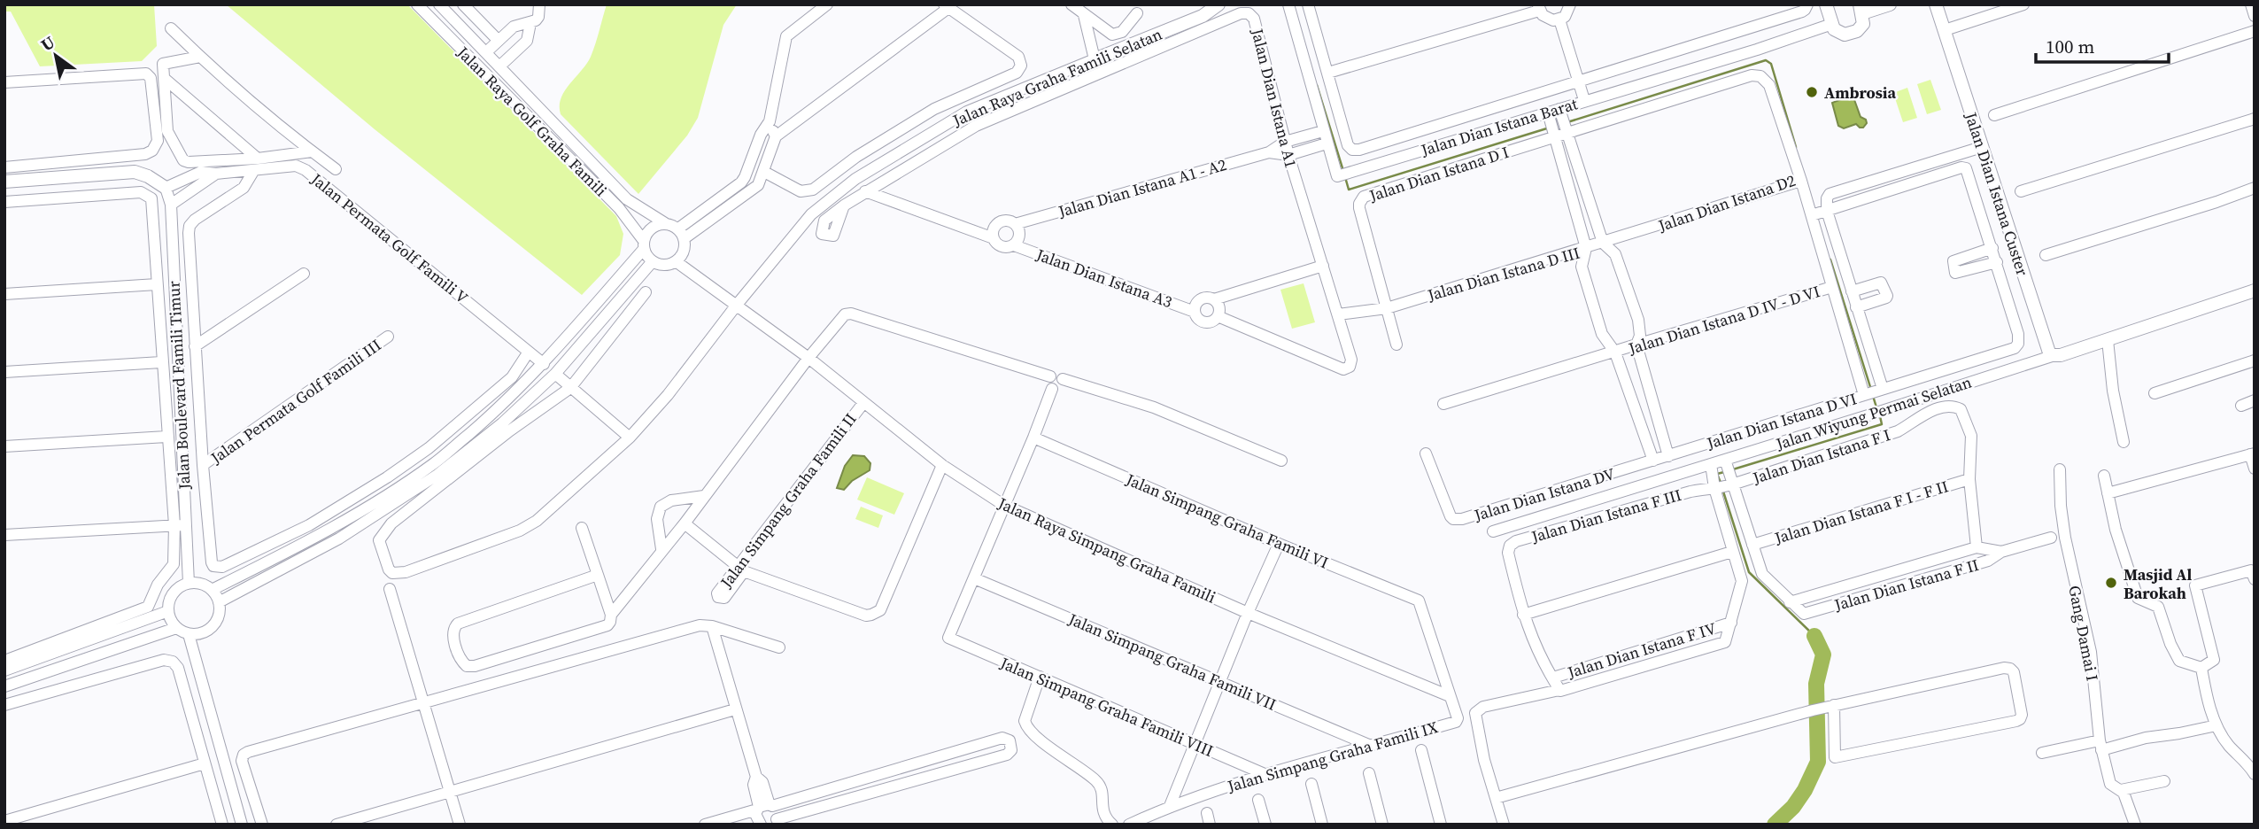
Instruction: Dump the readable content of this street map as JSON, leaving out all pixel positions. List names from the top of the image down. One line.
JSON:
{"streets":{"street":["Jalan Raya Graha Famili Selatan","Jalan Dian Istana A1","Jalan Raya Golf Graha Famili","Jalan Dian Istana Barat","Jalan Dian Istana D I","Jalan Dian Istana A1 - A2","Jalan Dian Istana Custer","Jalan Dian Istana D2","Jalan Permata Golf Famili V","Jalan Dian Istana D III","Jalan Dian Istana A3","Jalan Dian Istana D IV - D VI","Jalan Boulevard Famili Timur","Jalan Permata Golf Famili III","Jalan Wiyung Permai Selatan","Jalan Dian Istana D VI","Jalan Dian Istana F I","Jalan Dian Istana DV","Jalan Simpang Graha Famili II","Jalan Dian Istana F I - F II","Jalan Dian Istana F III","Jalan Simpang Graha Famili VI","Jalan Raya Simpang Graha Famili","Jalan Dian Istana F II","Gang Damai I","Jalan Dian Istana F IV","Jalan Simpang Graha Famili VII","Jalan Simpang Graha Famili VIII","Jalan Simpang Graha Famili IX"]},"crossings":[["Jalan Raya Graha Famili Selatan","Jalan Raya Simpang Graha Famili"],["Jalan Dian Istana A1","Jalan Dian Istana A1 - A2"],["Jalan Dian Istana A1","Jalan Dian Istana D III"],["Jalan Dian Istana A1","Jalan Dian Istana A3"],["Jalan Raya Golf Graha Famili","Jalan Raya Simpang Graha Famili"],["Jalan Dian Istana Barat","Jalan Dian Istana A1 - A2"],["Jalan Dian Istana D I","Jalan Dian Istana D2"],["Jalan Dian Istana D I","Jalan Dian Istana D III"],["Jalan Dian Istana A1 - A2","Jalan Dian Istana A3"],["Jalan Dian Istana Custer","Jalan Wiyung Permai Selatan"],["Jalan Dian Istana Custer","Jalan Dian Istana D VI"],["Jalan Dian Istana D2","Jalan Dian Istana D III"],["Jalan Dian Istana D2","Jalan Dian Istana D VI"],["Jalan Permata Golf Famili V","Jalan Boulevard Famili Timur"],["Jalan Dian Istana D III","Jalan Dian Istana D IV - D VI"],["Jalan Dian Istana D III","Jalan Dian Istana D VI"],["Jalan Dian Istana D III","Jalan Dian Istana DV"],["Jalan Dian Istana D IV - D VI","Jalan Dian Istana D VI"],["Jalan Wiyung Permai Selatan","Jalan Dian Istana F II"],["Jalan Wiyung Permai Selatan","Jalan Dian Istana F IV"],["Jalan Dian Istana D VI","Jalan Dian Istana DV"],["Jalan Dian Istana F I","Jalan Dian Istana F I - F II"],["Jalan Dian Istana F I","Jalan Dian Istana F III"],["Jalan Dian Istana F I","Jalan Dian Istana F II"],["Jalan Dian Istana F I","Jalan Dian Istana F IV"],["Jalan Simpang Graha Famili II","Jalan Raya Simpang Graha Famili"],["Jalan Dian Istana F I - F II","Jalan Dian Istana F II"],["Jalan Dian Istana F III","Jalan Dian Istana F IV"],["Jalan Simpang Graha Famili VI","Jalan Simpang Graha Famili IX"],["Jalan Raya Simpang Graha Famili","Jalan Simpang Graha Famili IX"],["Jalan Simpang Graha Famili VII","Jalan Simpang Graha Famili VIII"],["Jalan Simpang Graha Famili VII","Jalan Simpang Graha Famili IX"],["Jalan Simpang Graha Famili VIII","Jalan Simpang Graha Famili IX"]],"places":["Ambrosia","Masjid Al Barokah"],"scale_bar":"100 m","north":"top left"}
